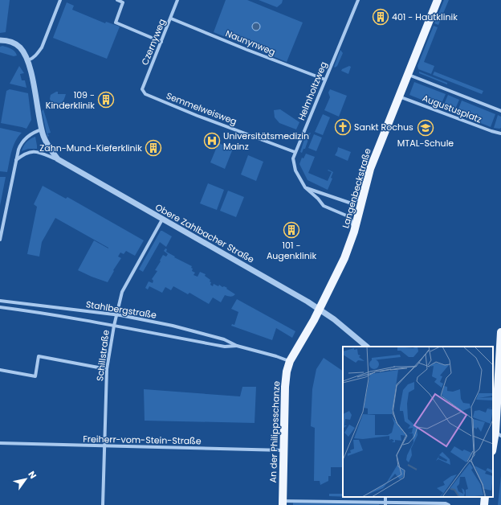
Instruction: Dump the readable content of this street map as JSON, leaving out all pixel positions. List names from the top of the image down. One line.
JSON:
{"streets":{"main road":["Langenbeckstraße","An der Philippsschanze"],"street":["Czernyweg","Naunynweg","Helmholtzweg","Semmelweisweg","Augustusplatz","Obere Zahlbacher Straße","Stahlbergstraße","Schillstraße","Freiherr-vom-Stein-Straße"]},"crossings":[["Czernyweg","Naunynweg"],["Czernyweg","Semmelweisweg"],["Naunynweg","Helmholtzweg"],["Helmholtzweg","Semmelweisweg"],["Helmholtzweg","Langenbeckstraße"],["Augustusplatz","Langenbeckstraße"],["Langenbeckstraße","Obere Zahlbacher Straße"],["Langenbeckstraße","An der Philippsschanze"],["Obere Zahlbacher Straße","Schillstraße"],["Obere Zahlbacher Straße","An der Philippsschanze"],["Stahlbergstraße","Schillstraße"],["Stahlbergstraße","An der Philippsschanze"],["Schillstraße","Freiherr-vom-Stein-Straße"],["An der Philippsschanze","Freiherr-vom-Stein-Straße"]],"places":{"building":["401 - Hautklinik","109 - Kinderklinik","Zahn-Mund-Kieferklinik","101 - Augenklinik"],"church":["Sankt Rochus"],"school or university":["MTAL-Schule"],"hospital":["Universitätsmedizin Mainz"]},"north":"top right"}
